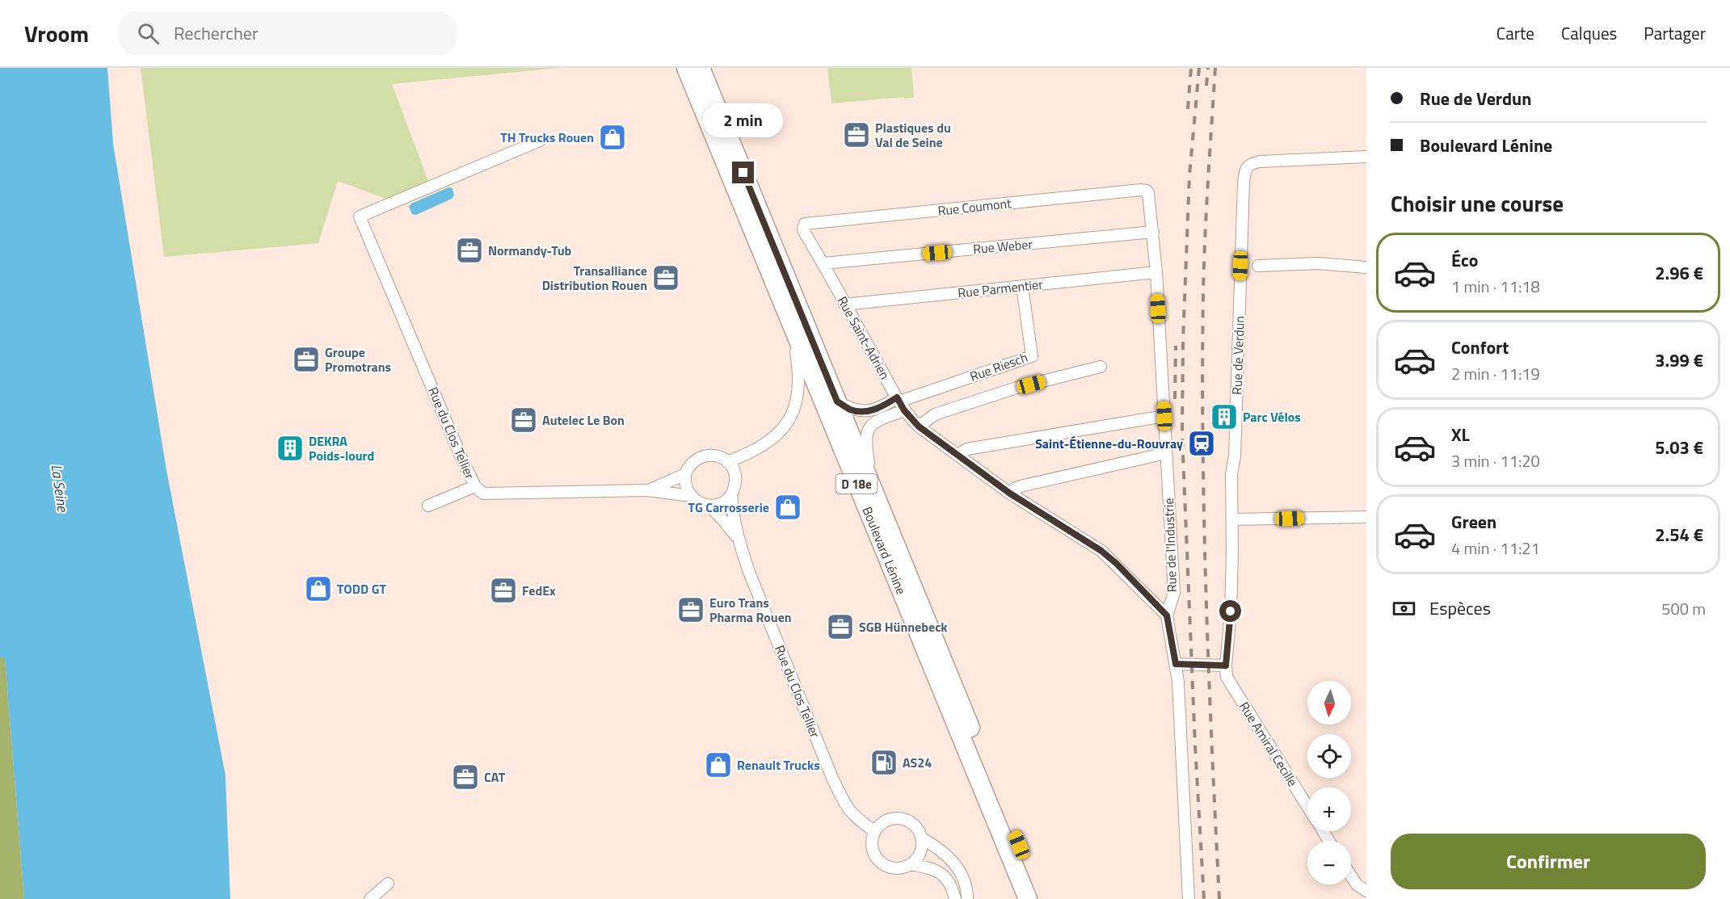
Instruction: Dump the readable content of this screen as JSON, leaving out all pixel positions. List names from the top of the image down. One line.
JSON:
{"streets":{"main road":["D 18e","Boulevard Lénine"],"street":["Rue Coumont","Rue Weber","Rue Parmentier","Rue Saint-Adrien","Rue de Verdun","Rue Riesch","Rue du Clos Tellier","Rue de l'Industrie","Rue Amiral Cecille"]},"crossings":[["Rue Coumont","Rue Saint-Adrien"],["Rue Coumont","Rue de l'Industrie"],["Rue Weber","Rue Saint-Adrien"],["Rue Weber","Rue de l'Industrie"],["Rue Parmentier","Rue Saint-Adrien"],["Rue Parmentier","Rue Riesch"],["Rue Parmentier","Rue de l'Industrie"],["Rue Saint-Adrien","Rue Riesch"],["Rue Saint-Adrien","Rue de l'Industrie"],["Rue de Verdun","Rue Amiral Cecille"]],"water":["La Seine"],"places":{"office":["Plastiques du Val de Seine","Normandy-Tub","Transalliance Distribution Rouen","Groupe Promotrans","Autelec Le Bon","FedEx","Euro Trans Pharma Rouen","SGB Hünnebeck","CAT"],"shop":["TH Trucks Rouen","TG Carrosserie","TODD GT","Renault Trucks"],"building":["Parc Vélos","DEKRA Poids-lourd"],"station":["Saint-Étienne-du-Rouvray"],"fuel station":["AS24"]},"north":"bottom","page":{"header":"Vroom","search":"Rechercher","nav":["Carte","Calques","Partager"],"banner":["Rue de Verdun","Boulevard Lénine"],"bubble":"2 min","heading":"Choisir une course","list":[{"name":"Éco","note":"1 min · 11:18","value":"2.96 €"},{"name":"Confort","note":"2 min · 11:19","value":"3.99 €"},{"name":"XL","note":"3 min · 11:20","value":"5.03 €"},{"name":"Green","note":"4 min · 11:21","value":"2.54 €"}],"pay":["Espèces","500 m"],"map_buttons":["+","−"],"buttons":"Confirmer"}}
